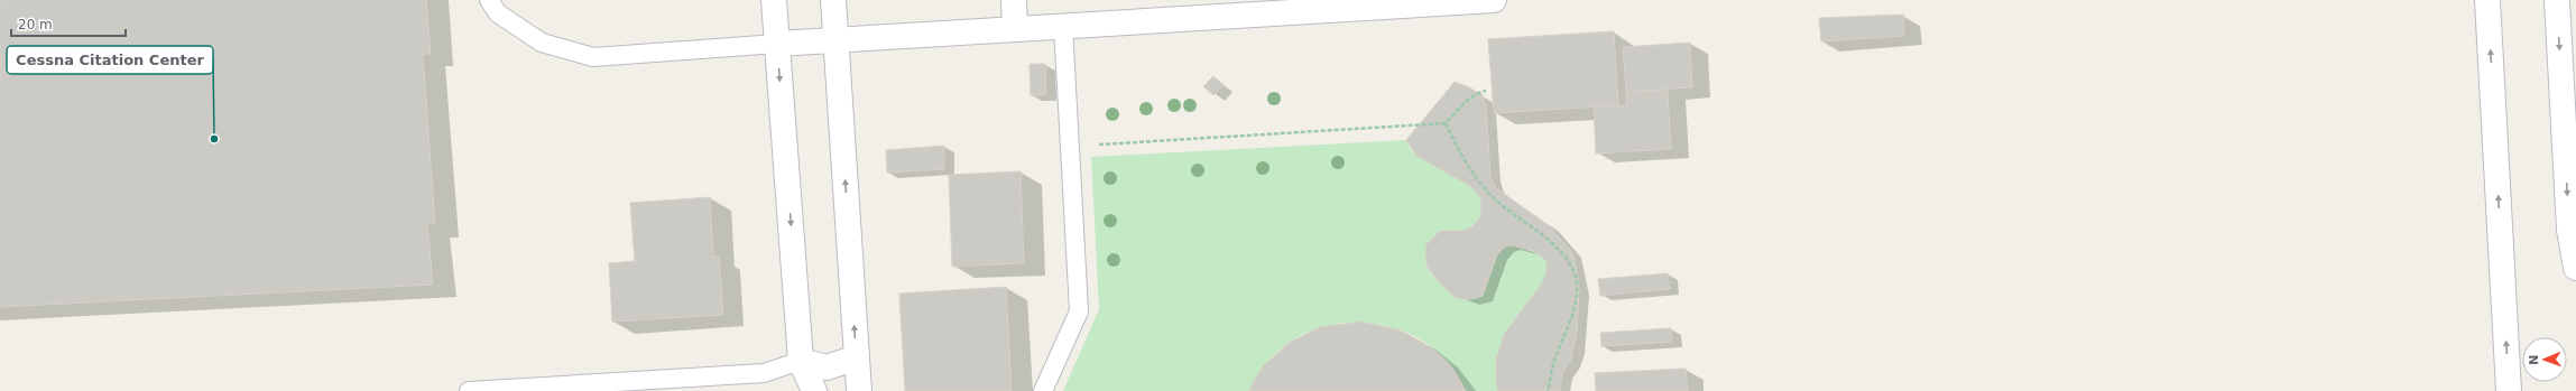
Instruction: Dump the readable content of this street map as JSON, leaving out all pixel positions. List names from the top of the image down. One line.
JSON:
{"places":["Cessna Citation Center"],"scale_bar":"20 m","north":"left"}
